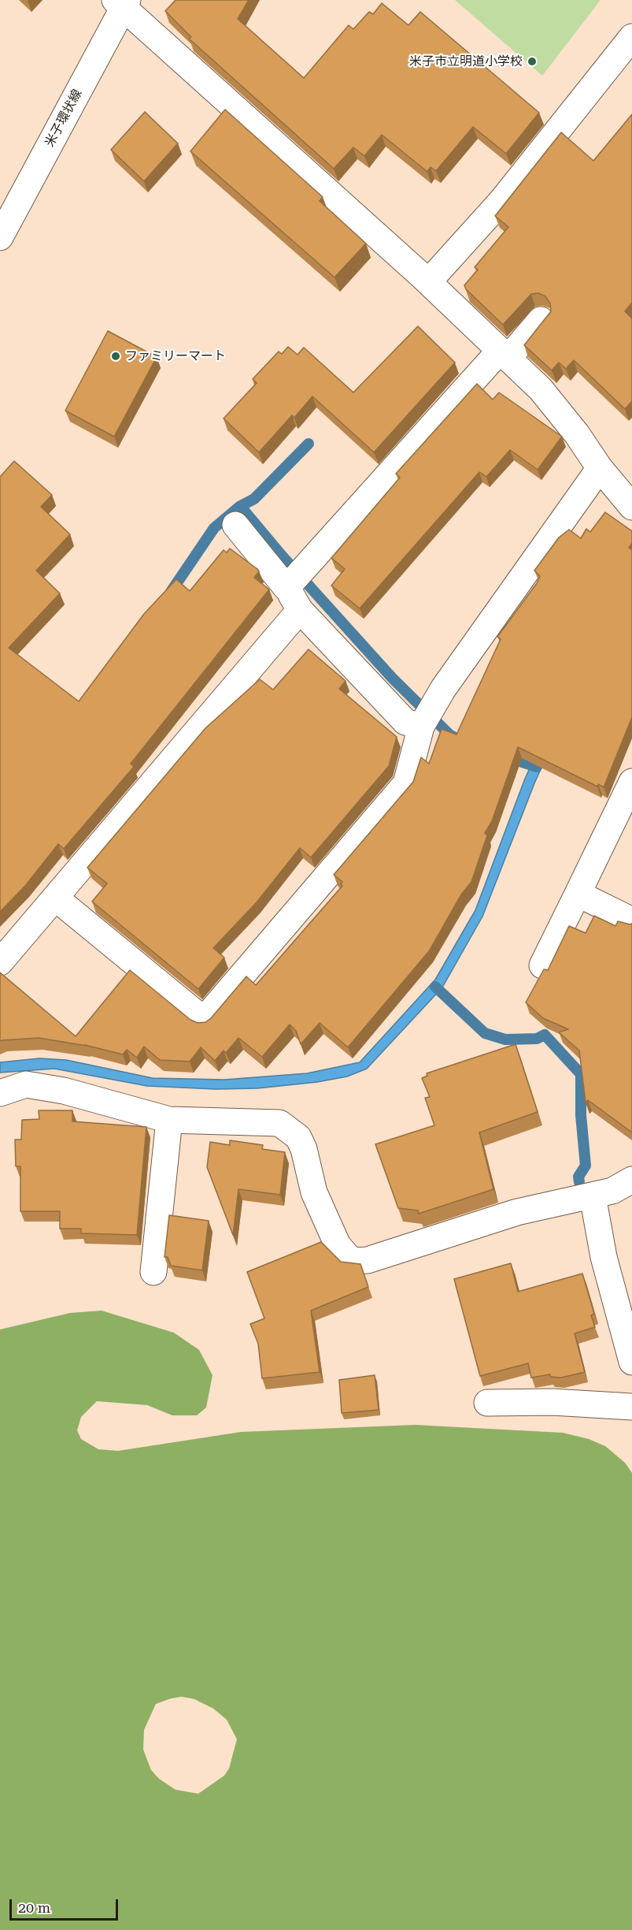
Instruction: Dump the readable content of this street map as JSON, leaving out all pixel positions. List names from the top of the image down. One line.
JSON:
{"streets":{"street":["米子環状線"]},"places":["米子市立明道小学校","ファミリーマート"],"scale_bar":"20 m"}
